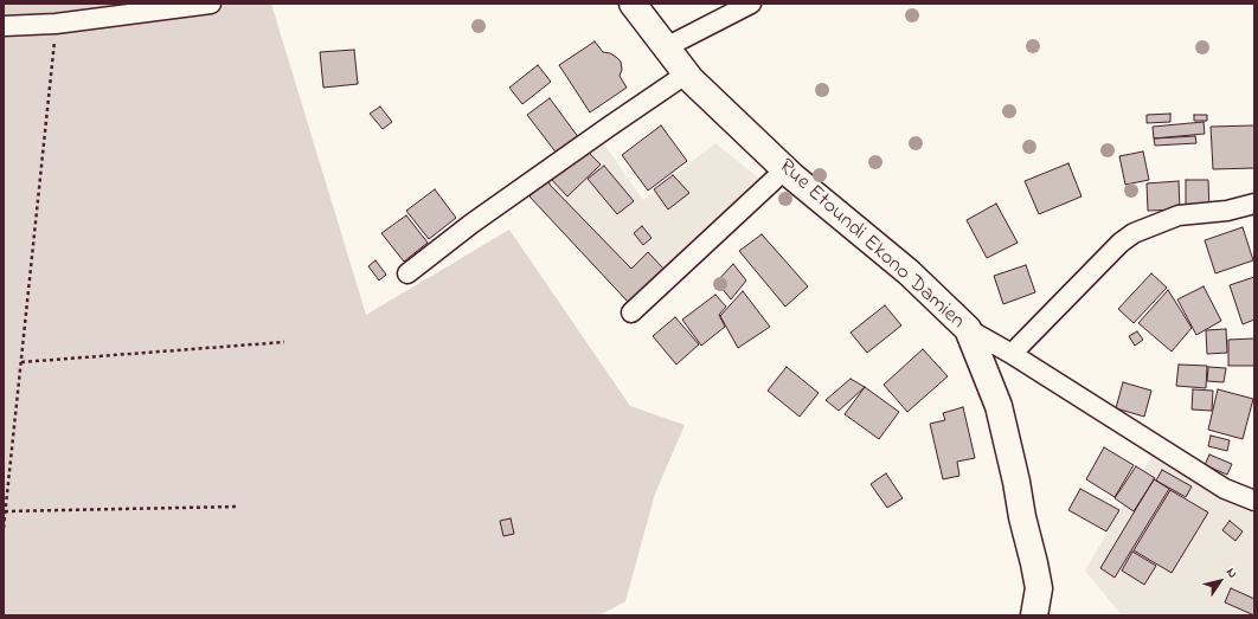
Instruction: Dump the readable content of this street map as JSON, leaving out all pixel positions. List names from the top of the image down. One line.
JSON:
{"streets":{"street":["Rue Etoundi Ekono Damien"]},"north":"top right"}
